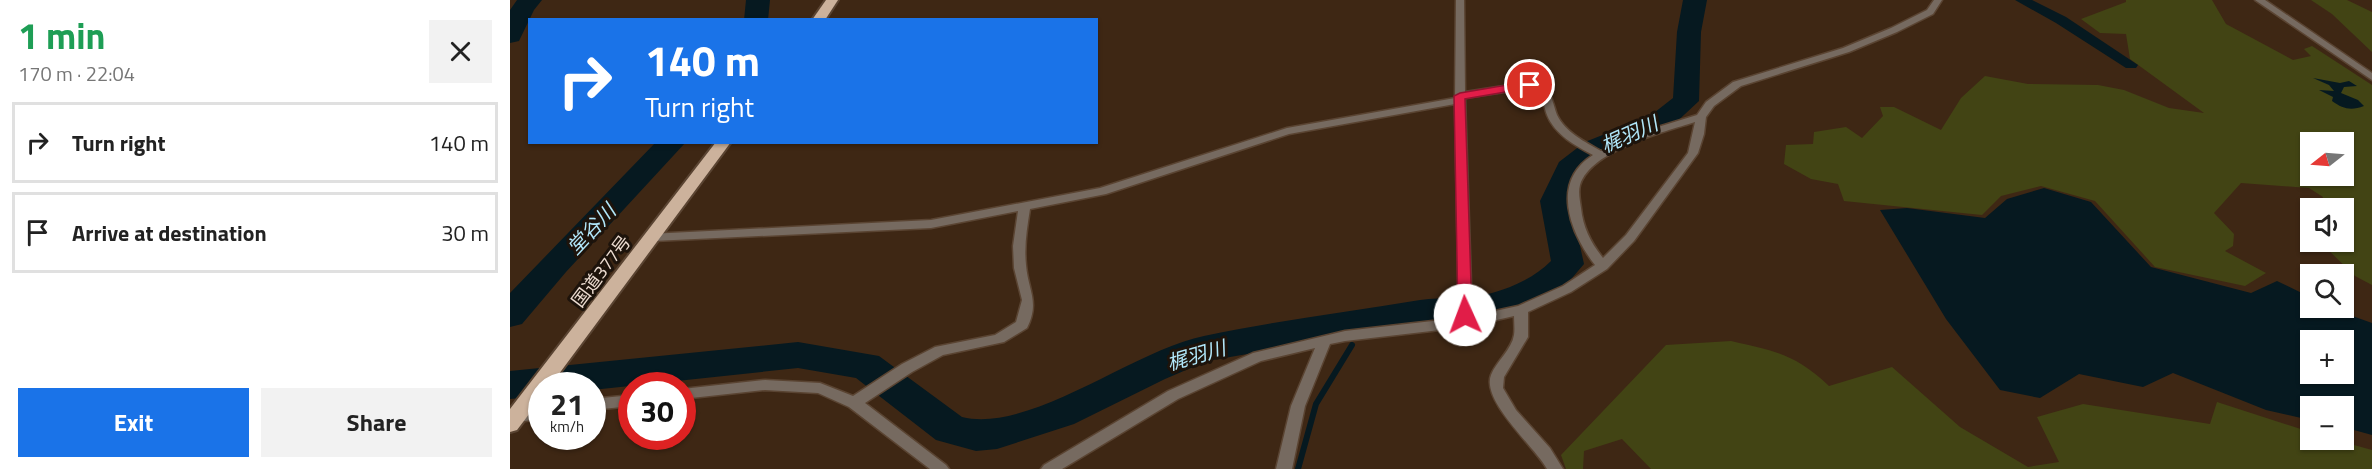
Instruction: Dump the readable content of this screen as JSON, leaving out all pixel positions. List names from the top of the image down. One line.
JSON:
{"streets":{"highway":["国道377号"]},"water":["梶羽川","堂谷川"],"north":"left","page":{"heading":["1 min","170 m · 22:04"],"turn":["140 m","Turn right"],"list":[{"name":"Turn right","value":"140 m"},{"name":"Arrive at destination","value":"30 m"}],"map_buttons":["+","−"],"speed":"21 km/h","limit":"30","buttons":["Exit","Share"]}}
